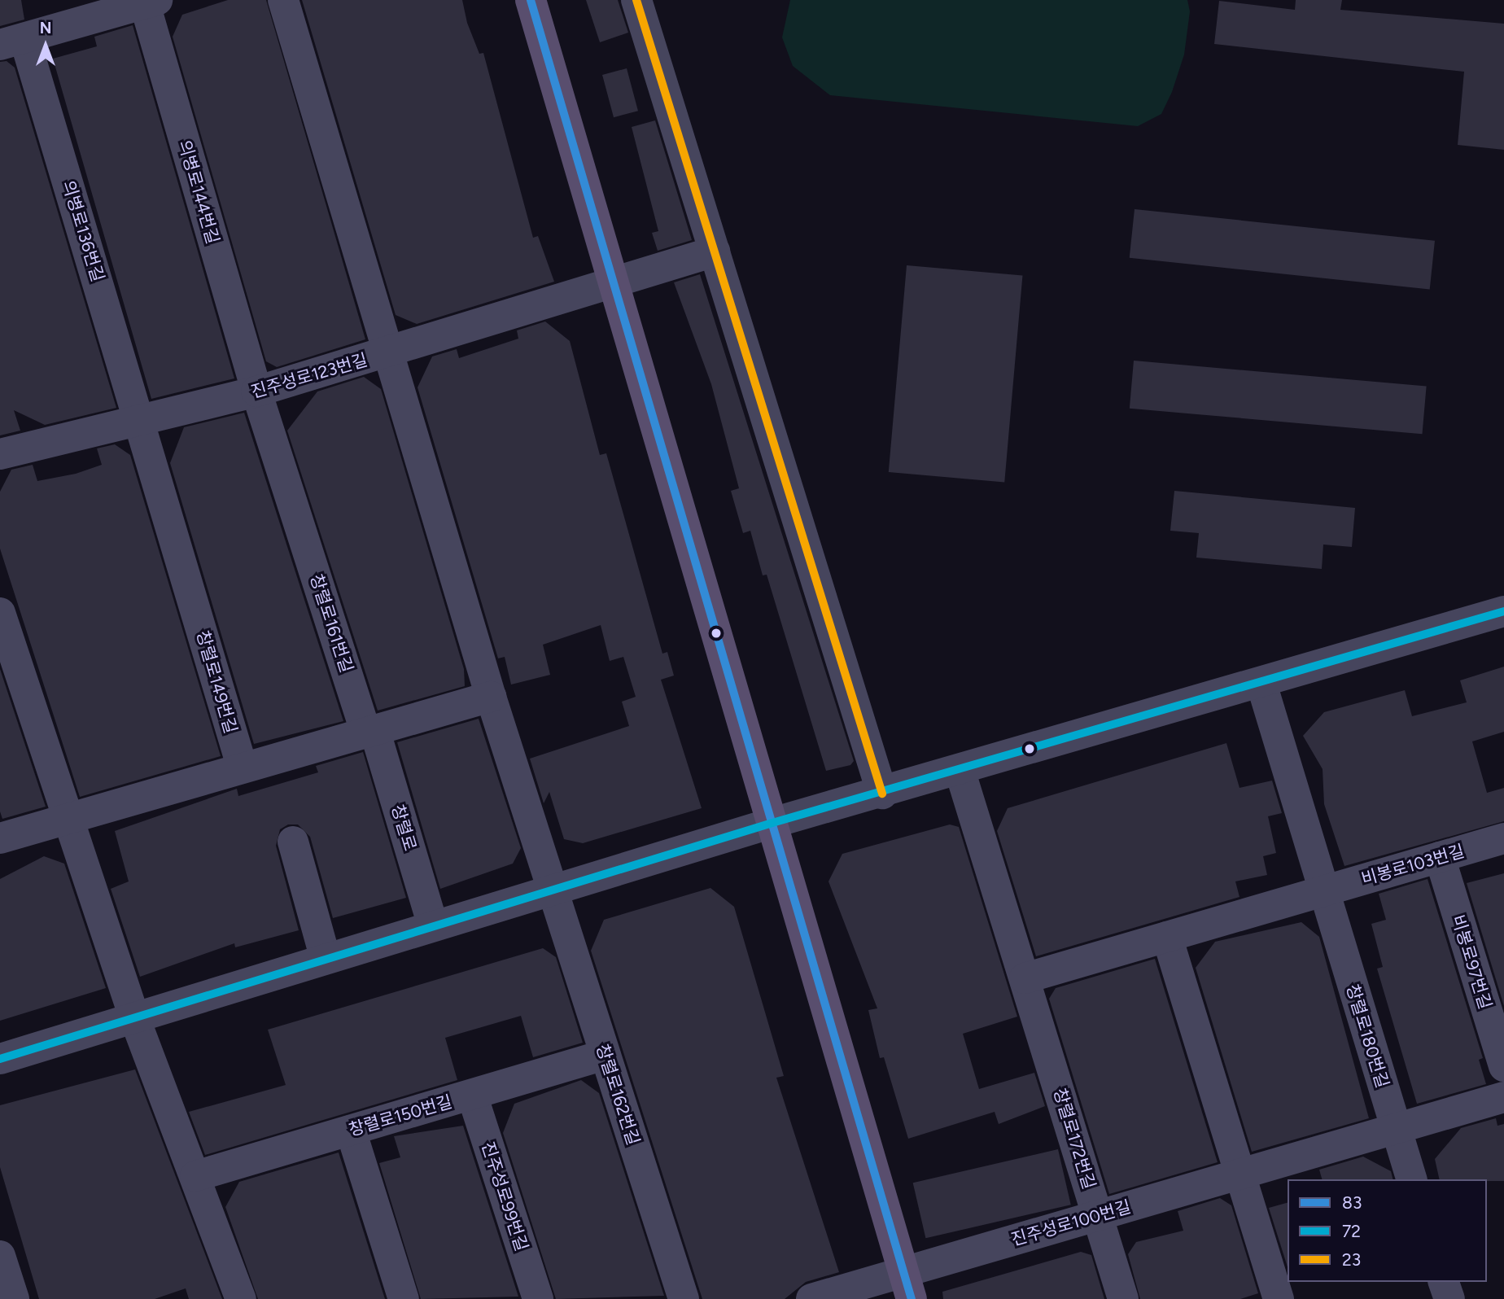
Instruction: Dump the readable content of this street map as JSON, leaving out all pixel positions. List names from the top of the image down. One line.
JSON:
{"streets":{"street":["의병로144번길","의병로136번길","진주성로123번길","창렬로161번길","창렬로149번길","창렬로","비봉로103번길","비봉로97번길","창렬로180번길","창렬로162번길","창렬로150번길","창렬로172번길","진주성로99번길","진주성로100번길"]},"crossings":[["의병로144번길","의병로136번길"],["의병로144번길","진주성로123번길"],["의병로144번길","창렬로161번길"],["의병로136번길","진주성로123번길"],["의병로136번길","창렬로149번길"],["진주성로123번길","창렬로161번길"],["진주성로123번길","창렬로149번길"],["창렬로161번길","창렬로"],["비봉로103번길","비봉로97번길"],["비봉로103번길","창렬로180번길"],["창렬로180번길","진주성로100번길"],["창렬로162번길","창렬로150번길"],["창렬로150번길","진주성로99번길"],["창렬로172번길","진주성로100번길"]],"lines":["transit line 83","transit line 23","transit line 72"],"legend":["83","72","23"],"north":"top"}
